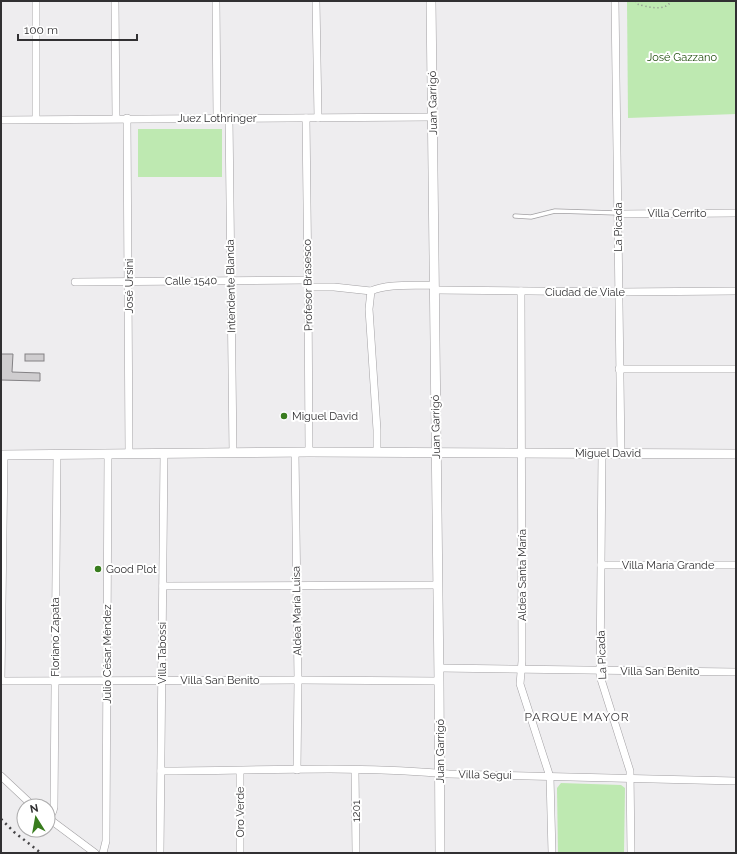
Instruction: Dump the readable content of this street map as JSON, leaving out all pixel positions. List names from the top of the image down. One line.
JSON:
{"streets":{"street":["Juan Garrigó","Juez Lothringer","Villa Cerrito","La Picada","Calle 1540","Profesor Brasesco","José Ursini","Intendente Blanda","Ciudad de Viale","Miguel David","Villa María Grande","Aldea Santa María","Aldea María Luisa","Floriano Zapata","Villa Tabossi","Julio César Méndez","Villa San Benito","Villa Segui","1201","Oro Verde"]},"crossings":[["Juan Garrigó","Juez Lothringer"],["Juan Garrigó","Ciudad de Viale"],["Juan Garrigó","Miguel David"],["Juan Garrigó","Villa San Benito"],["Juan Garrigó","Villa Segui"],["Juez Lothringer","Profesor Brasesco"],["Juez Lothringer","José Ursini"],["Juez Lothringer","Intendente Blanda"],["Villa Cerrito","La Picada"],["La Picada","Ciudad de Viale"],["La Picada","Miguel David"],["La Picada","Villa María Grande"],["La Picada","Villa San Benito"],["La Picada","Villa Segui"],["Calle 1540","Profesor Brasesco"],["Calle 1540","José Ursini"],["Calle 1540","Intendente Blanda"],["Calle 1540","Ciudad de Viale"],["Profesor Brasesco","Miguel David"],["José Ursini","Miguel David"],["Intendente Blanda","Miguel David"],["Ciudad de Viale","Aldea Santa María"],["Miguel David","Aldea Santa María"],["Miguel David","Aldea María Luisa"],["Miguel David","Floriano Zapata"],["Miguel David","Villa Tabossi"],["Miguel David","Julio César Méndez"],["Aldea Santa María","Villa San Benito"],["Aldea Santa María","Villa Segui"],["Aldea María Luisa","Villa San Benito"],["Aldea María Luisa","Villa Segui"],["Floriano Zapata","Villa San Benito"],["Villa Tabossi","Villa San Benito"],["Villa Tabossi","Villa Segui"],["Julio César Méndez","Villa San Benito"],["Villa Segui","1201"],["Villa Segui","Oro Verde"]],"districts":["PARQUE MAYOR"],"parks":["José Gazzano"],"places":["Miguel David","Good Plot"],"scale_bar":"100 m","north":"top"}
